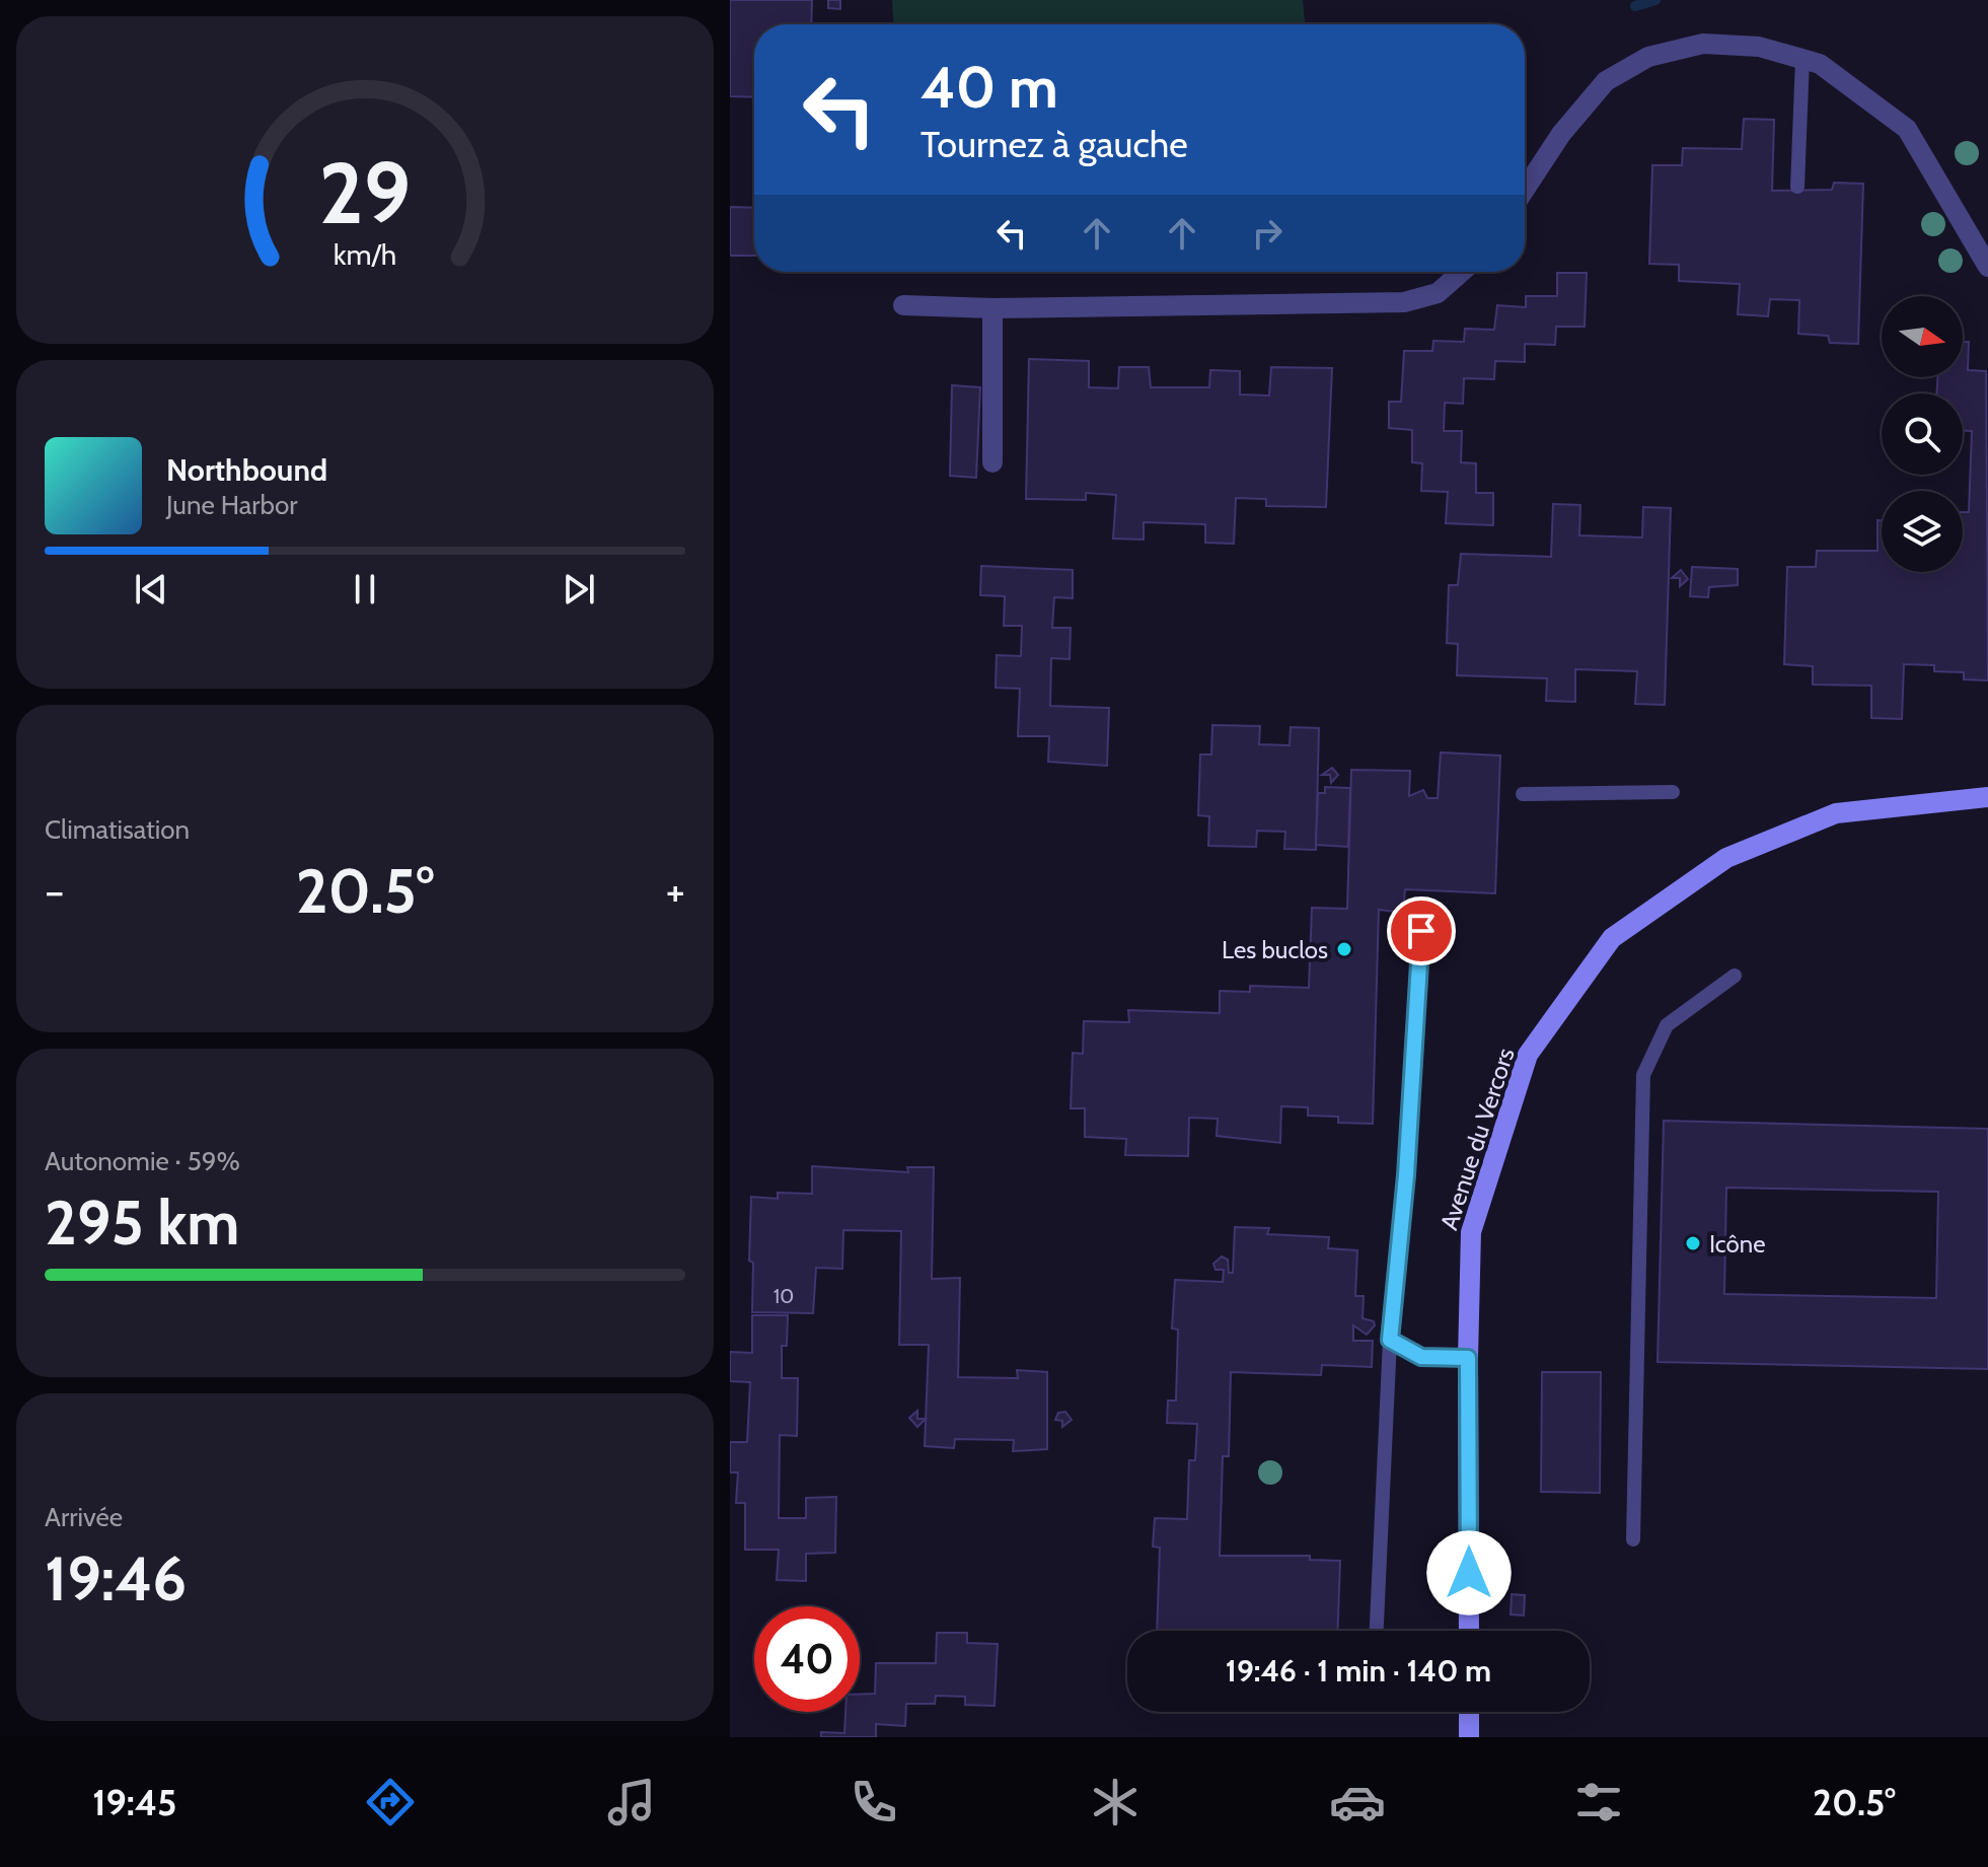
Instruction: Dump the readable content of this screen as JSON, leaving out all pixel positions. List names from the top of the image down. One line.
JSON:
{"streets":{"street":["Avenue du Vercors"]},"places":["Les buclos","Icône"],"house_numbers":["10"],"north":"right","page":{"turn":["40 m","Tournez à gauche"],"song":["Northbound","June Harbor"],"tile":["Climatisation",["Autonomie · 59%","295 km"],["Arrivée","19:46"]],"heat":["−","20.5°","+"],"limit":"40","trip":"19:46 · 1 min · 140 m","tabs":["19:45","20.5°"],"gauge":["29","km/h"]}}
